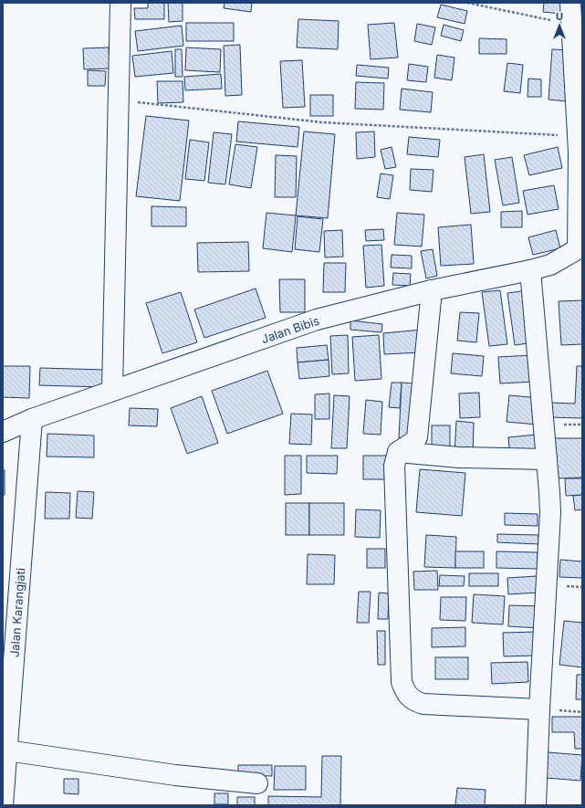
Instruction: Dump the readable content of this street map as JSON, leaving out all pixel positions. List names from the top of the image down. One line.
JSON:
{"streets":{"street":["Jalan Bibis","Jalan Karangjati"]},"crossings":[["Jalan Bibis","Jalan Karangjati"]],"north":"top"}
